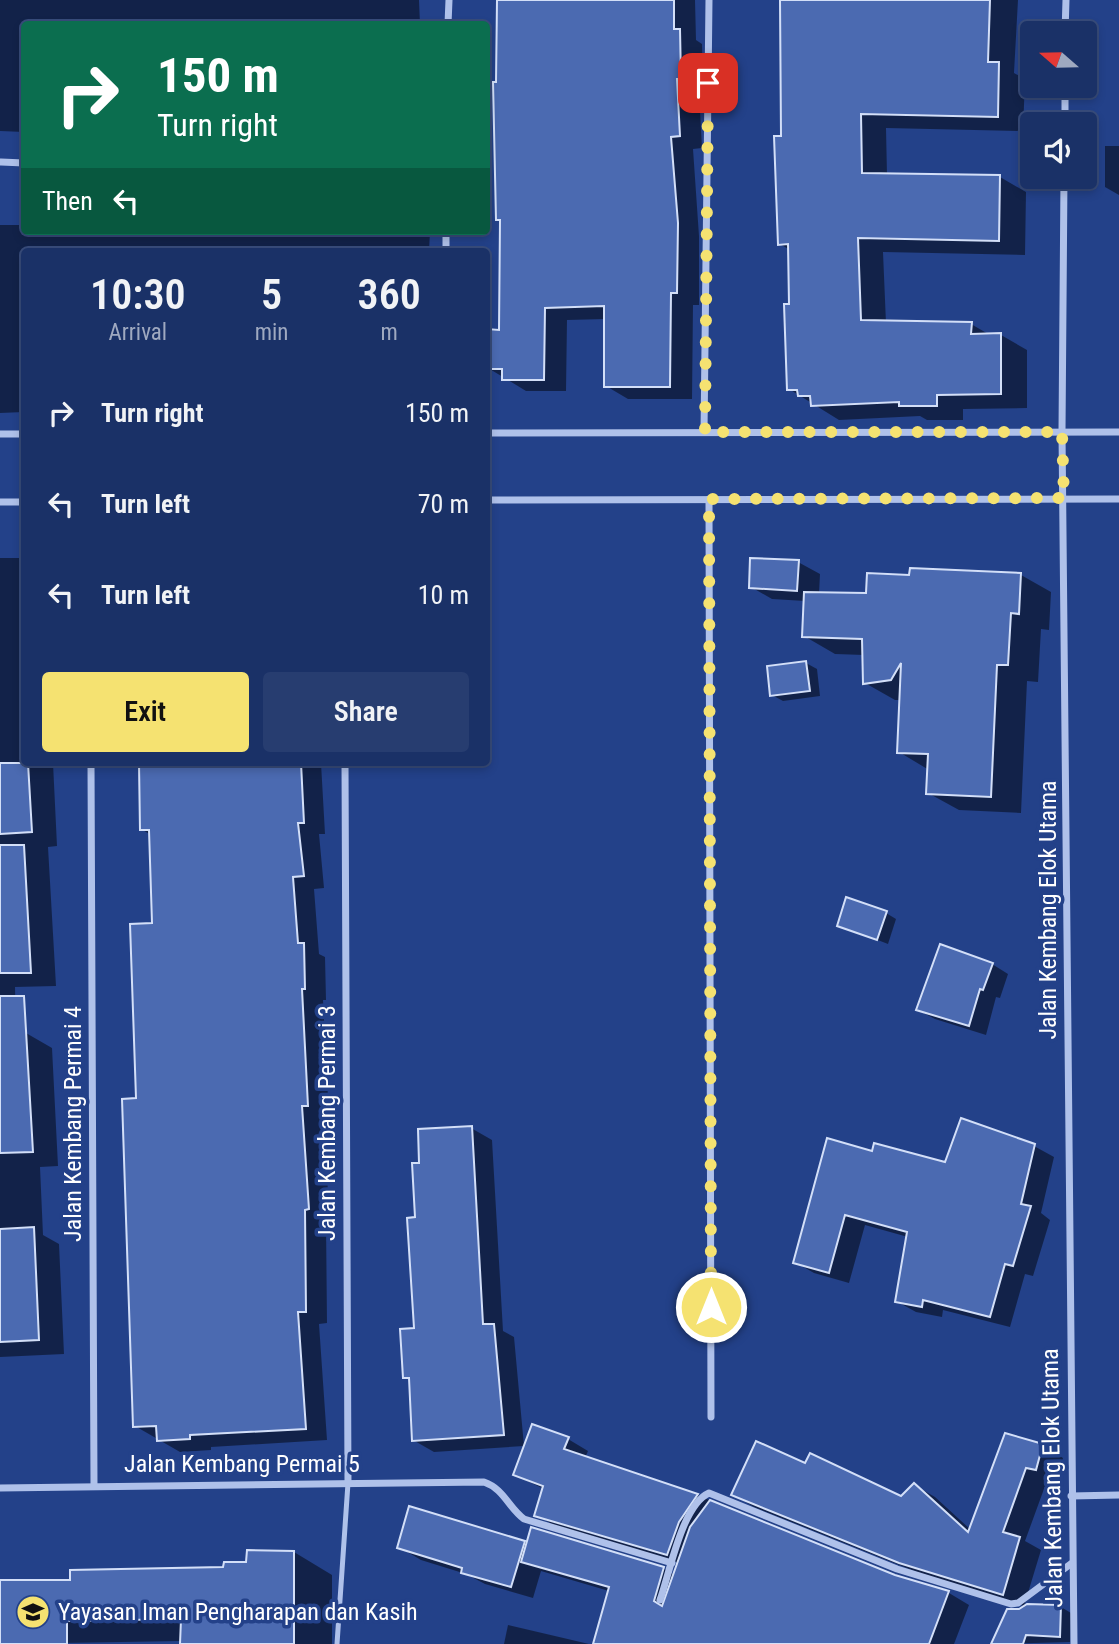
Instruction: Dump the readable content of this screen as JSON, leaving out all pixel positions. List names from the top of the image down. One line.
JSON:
{"streets":{"street":["Jalan Kembang Elok Utama","Jalan Kembang Permai 3","Jalan Kembang Permai 4","Jalan Kembang Permai 5"]},"crossings":[["Jalan Kembang Permai 3","Jalan Kembang Permai 5"],["Jalan Kembang Permai 4","Jalan Kembang Permai 5"]],"places":{"school or university":["Yayasan Iman Pengharapan dan Kasih"]},"north":"left","page":{"turn":["150 m","Turn right"],"then":"Then","eta":["10:30","Arrival","5","min","360","m"],"list":[{"name":"Turn right","value":"150 m"},{"name":"Turn left","value":"70 m"},{"name":"Turn left","value":"10 m"}],"buttons":["Exit","Share"]}}
